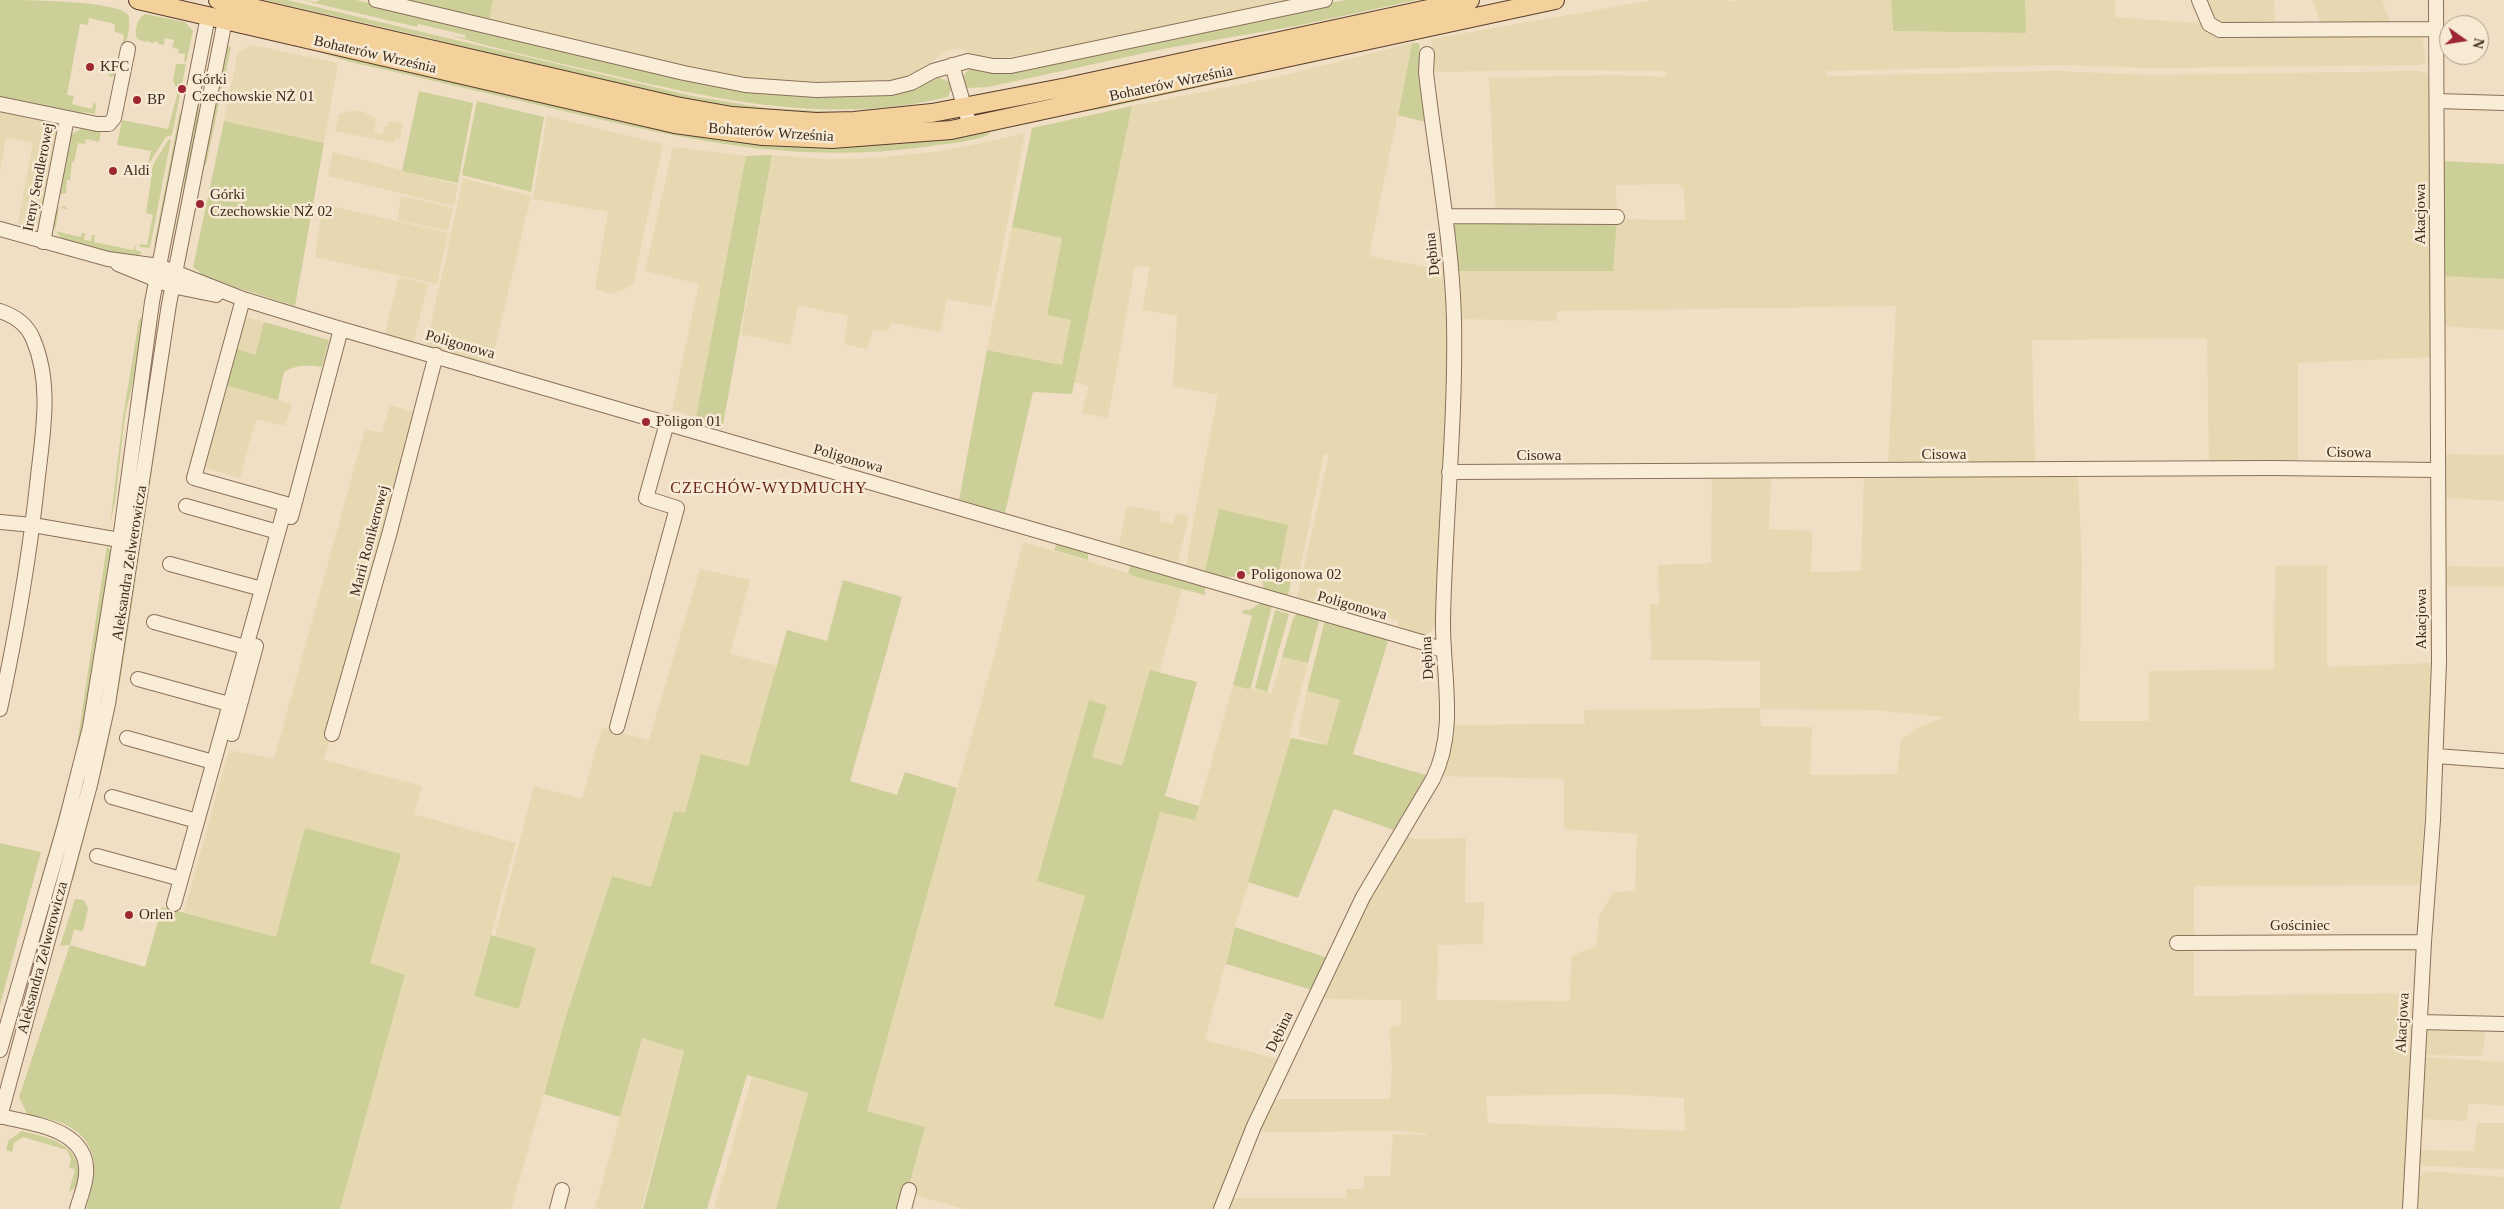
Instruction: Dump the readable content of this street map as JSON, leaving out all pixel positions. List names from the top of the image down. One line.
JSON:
{"streets":{"main road":["Bohaterów Września"],"street":["Ireny Sendlerowej","Akacjowa","Dębina","Poligonowa","Cisowa","Marii Ronikerowej","Aleksandra Zelwerowicza","Gościniec"]},"crossings":[["Bohaterów Września","Aleksandra Zelwerowicza"],["Ireny Sendlerowej","Poligonowa"],["Akacjowa","Cisowa"],["Akacjowa","Gościniec"],["Dębina","Poligonowa"],["Dębina","Cisowa"],["Poligonowa","Marii Ronikerowej"],["Poligonowa","Aleksandra Zelwerowicza"]],"districts":["CZECHÓW-WYDMUCHY"],"places":["KFC","Górki Czechowskie NŻ 01","BP","Aldi","Górki Czechowskie NŻ 02","Poligon 01","Poligonowa 02","Orlen"],"north":"right"}
